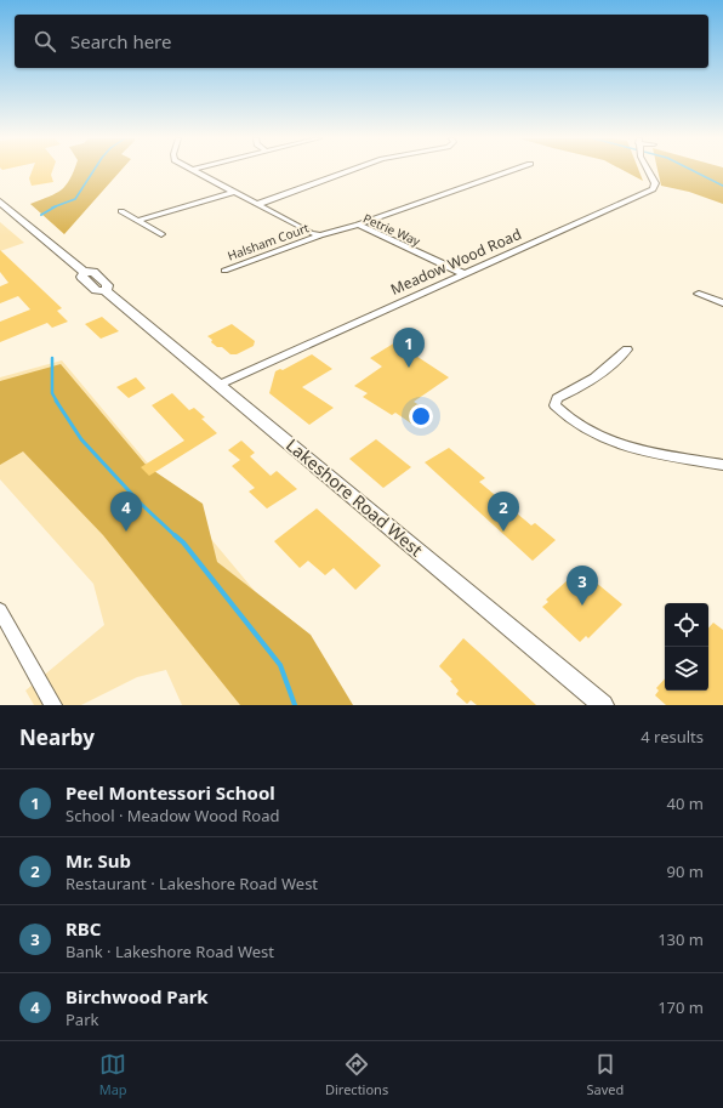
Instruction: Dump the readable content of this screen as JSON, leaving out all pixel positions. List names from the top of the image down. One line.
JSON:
{"streets":{"main road":["Lakeshore Road West"],"street":["Petrie Way","Halsham Court","Meadow Wood Road"]},"crossings":[["Petrie Way","Halsham Court"],["Petrie Way","Meadow Wood Road"],["Meadow Wood Road","Lakeshore Road West"]],"page":{"search":"Search here","pins":["1","2","4","3"],"heading":["Nearby","4 results"],"list":[{"mark":"1","name":"Peel Montessori School","note":"School · Meadow Wood Road","value":"40 m"},{"mark":"2","name":"Mr. Sub","note":"Restaurant · Lakeshore Road West","value":"90 m"},{"mark":"3","name":"RBC","note":"Bank · Lakeshore Road West","value":"130 m"},{"mark":"4","name":"Birchwood Park","note":"Park","value":"170 m"}],"nav":["Map","Directions","Saved"]}}
